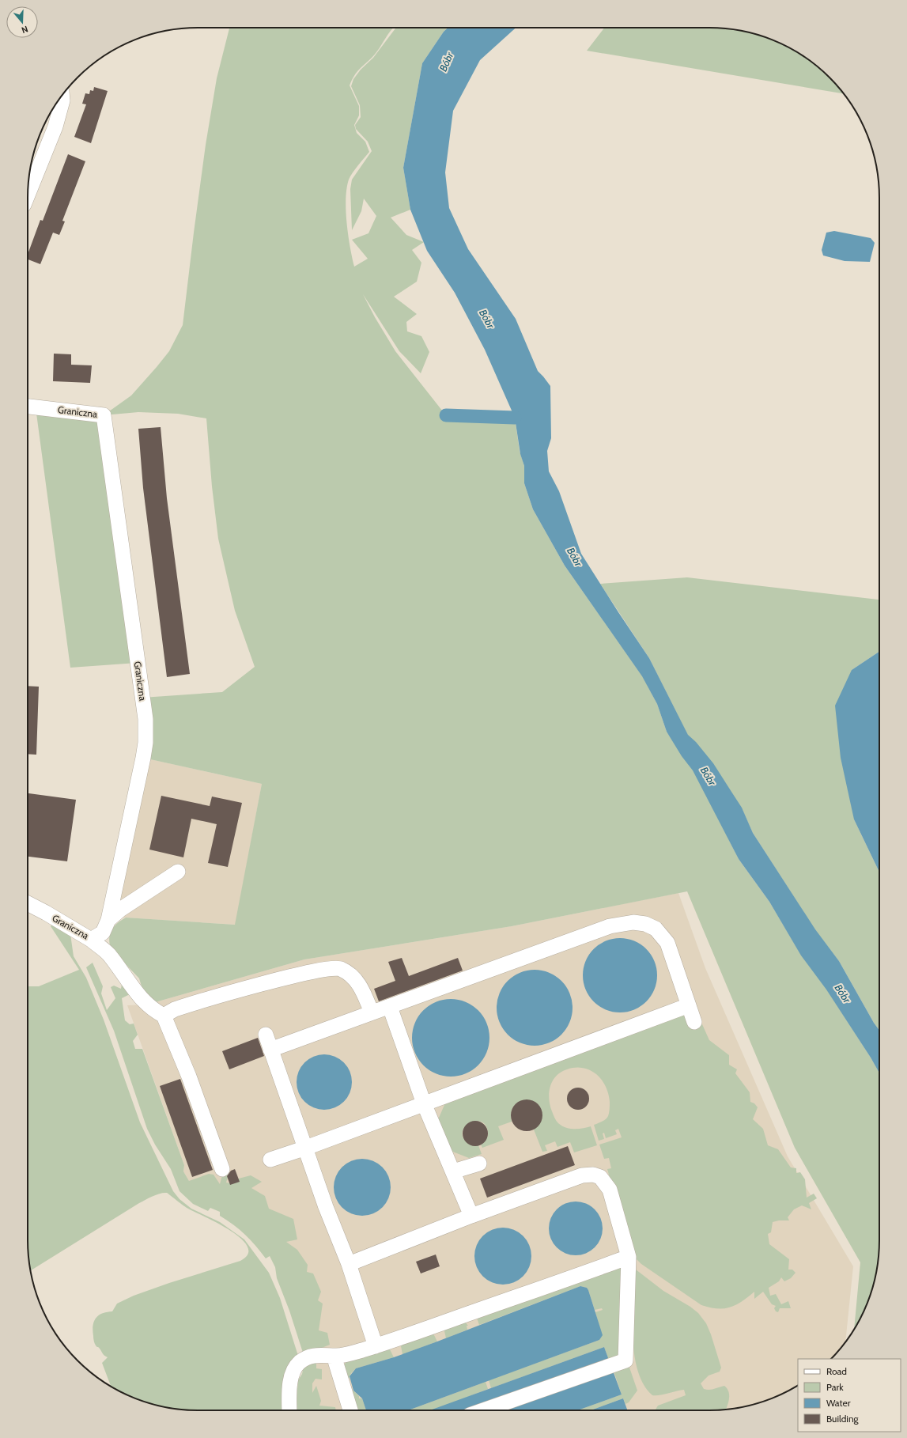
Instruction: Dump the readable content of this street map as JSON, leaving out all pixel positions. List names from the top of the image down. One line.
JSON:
{"streets":{"street":["Graniczna"]},"water":["Bóbr"],"legend":["Road","Park","Water","Building"],"north":"bottom"}
